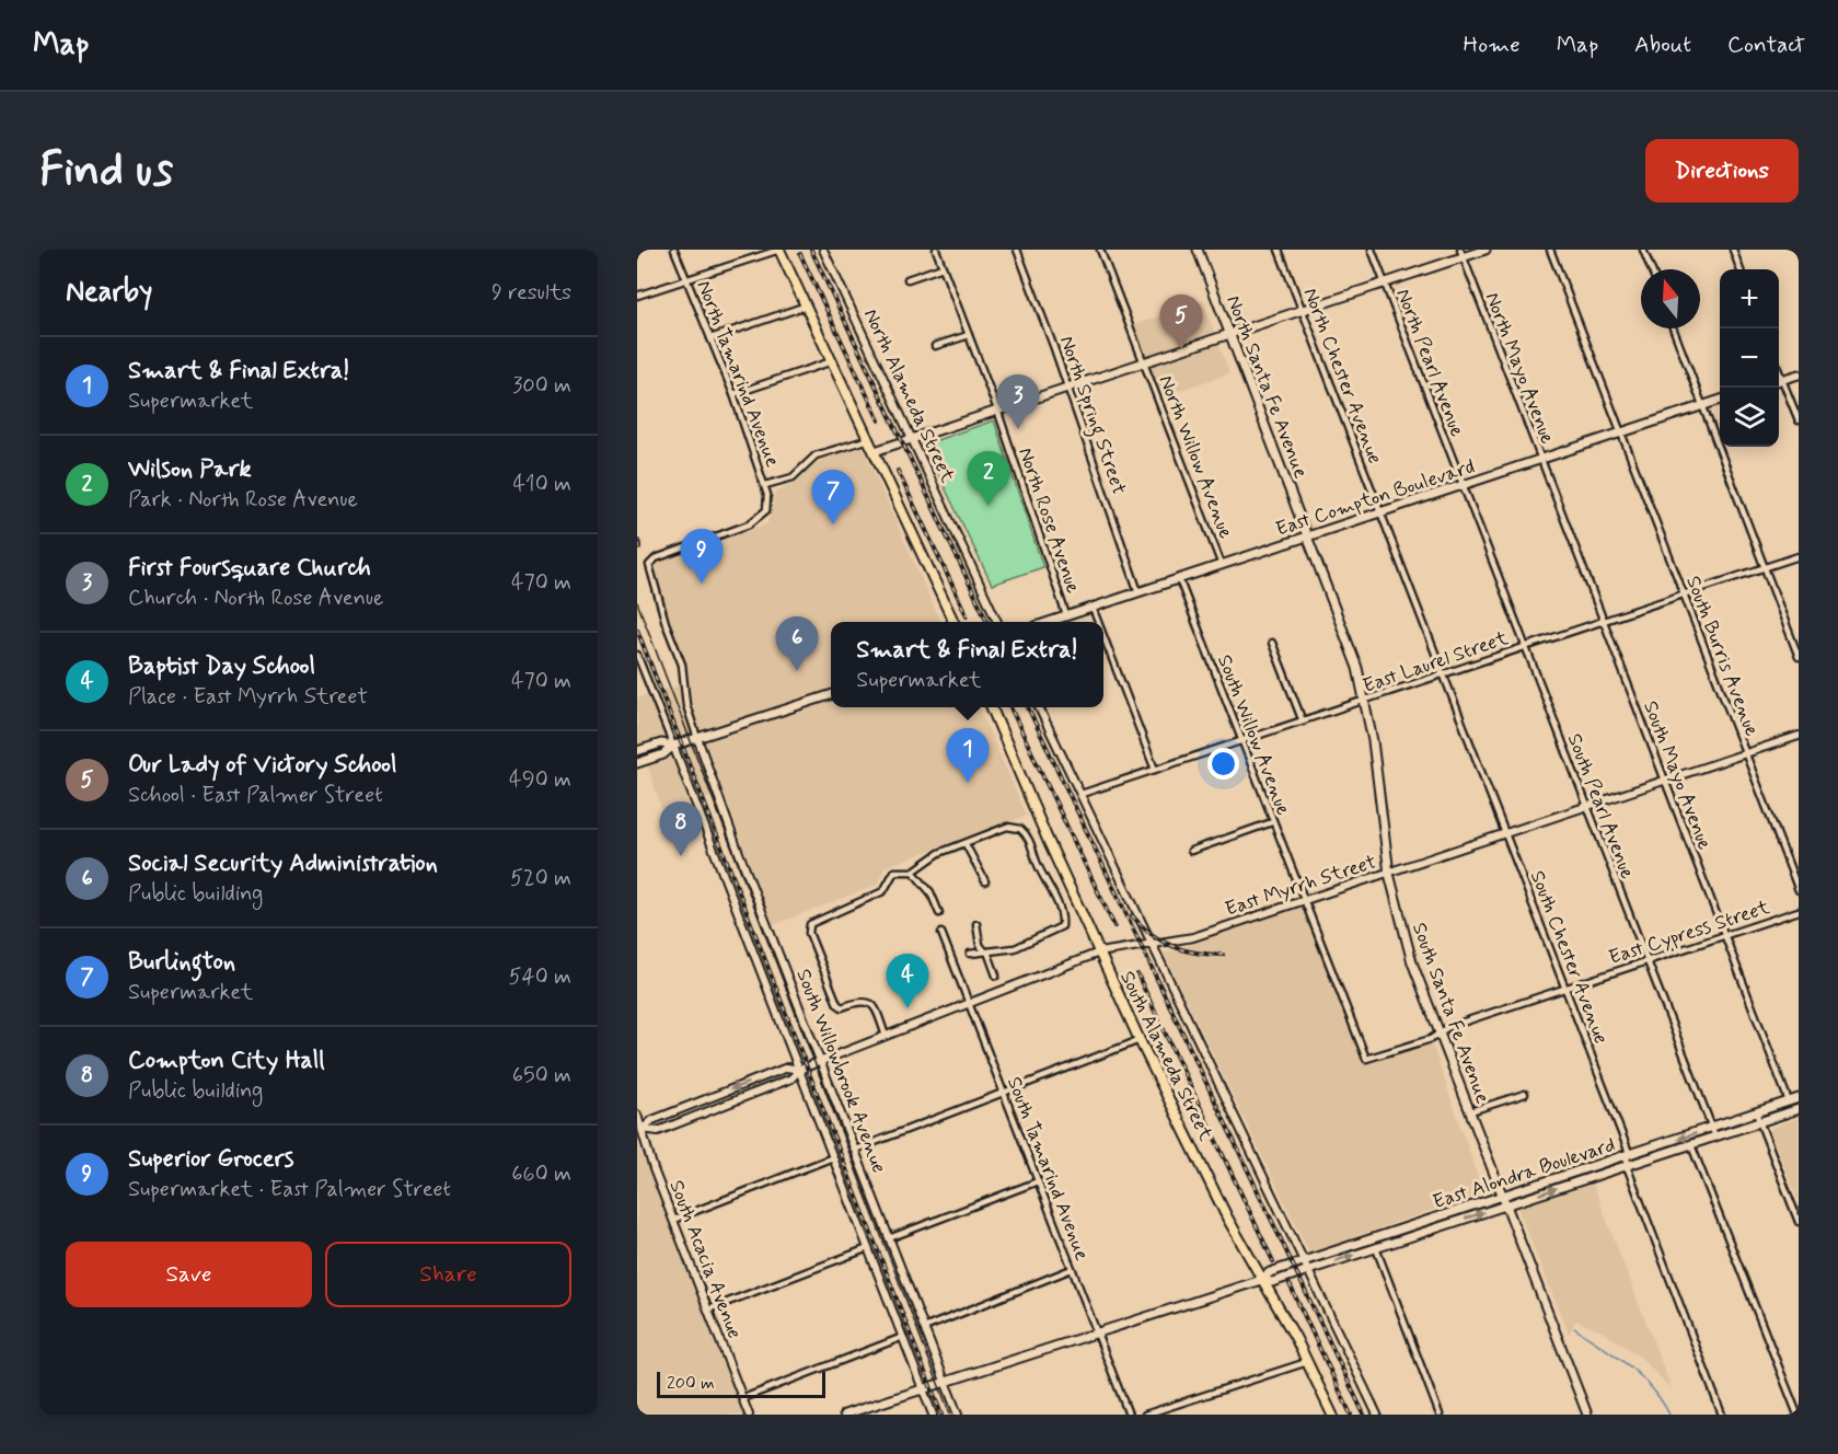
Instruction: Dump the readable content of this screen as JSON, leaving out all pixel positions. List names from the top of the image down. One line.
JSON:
{"streets":{"main road":["North Santa Fe Avenue","East Compton Boulevard","South Santa Fe Avenue","South Alameda Street","East Alondra Boulevard"],"street":["North Pearl Avenue","North Mayo Avenue","North Tamarind Avenue","North Chester Avenue","North Alameda Street","North Spring Street","North Willow Avenue","North Rose Avenue","South Burris Avenue","East Laurel Street","South Willow Avenue","South Mayo Avenue","South Pearl Avenue","East Myrrh Street","East Cypress Street","South Chester Avenue","South Willowbrook Avenue","South Tamarind Avenue","South Acacia Avenue"]},"crossings":[["North Pearl Avenue","East Compton Boulevard"],["North Pearl Avenue","South Pearl Avenue"],["North Mayo Avenue","East Compton Boulevard"],["North Mayo Avenue","South Mayo Avenue"],["North Tamarind Avenue","South Willowbrook Avenue"],["North Chester Avenue","East Compton Boulevard"],["North Chester Avenue","South Chester Avenue"],["North Santa Fe Avenue","East Compton Boulevard"],["North Santa Fe Avenue","South Santa Fe Avenue"],["North Spring Street","East Compton Boulevard"],["North Willow Avenue","East Compton Boulevard"],["East Compton Boulevard","North Rose Avenue"],["East Compton Boulevard","South Burris Avenue"],["East Compton Boulevard","South Willow Avenue"],["East Compton Boulevard","South Mayo Avenue"],["East Compton Boulevard","South Pearl Avenue"],["East Compton Boulevard","South Chester Avenue"],["East Compton Boulevard","South Santa Fe Avenue"],["South Burris Avenue","East Laurel Street"],["South Burris Avenue","East Myrrh Street"],["East Laurel Street","South Willow Avenue"],["East Laurel Street","South Mayo Avenue"],["East Laurel Street","South Pearl Avenue"],["East Laurel Street","South Chester Avenue"],["East Laurel Street","South Santa Fe Avenue"],["East Laurel Street","South Alameda Street"],["South Willow Avenue","East Myrrh Street"],["South Willow Avenue","East Cypress Street"],["South Mayo Avenue","East Myrrh Street"],["South Mayo Avenue","East Cypress Street"],["South Mayo Avenue","East Alondra Boulevard"],["South Pearl Avenue","East Myrrh Street"],["South Pearl Avenue","East Cypress Street"],["South Pearl Avenue","East Alondra Boulevard"],["East Myrrh Street","South Chester Avenue"],["East Myrrh Street","South Santa Fe Avenue"],["East Myrrh Street","South Alameda Street"],["East Myrrh Street","South Willowbrook Avenue"],["East Myrrh Street","South Tamarind Avenue"],["East Cypress Street","South Chester Avenue"],["East Cypress Street","South Santa Fe Avenue"],["South Chester Avenue","East Alondra Boulevard"],["South Santa Fe Avenue","East Alondra Boulevard"],["South Alameda Street","East Alondra Boulevard"],["South Willowbrook Avenue","East Alondra Boulevard"],["South Tamarind Avenue","East Alondra Boulevard"]],"scale_bar":"200 m","north":"top","page":{"header":"Map","nav":["Home","Map","About","Contact"],"buttons":["Directions",["Save","Share"]],"title":"Find us","heading":["Nearby","9 results"],"map_buttons":["+","−"],"pins":["5","3","2","7","9","6","1","8","4"],"list":[{"mark":"1","name":"Smart & Final Extra!","note":"Supermarket","value":"300 m"},{"mark":"2","name":"Wilson Park","note":"Park · North Rose Avenue","value":"410 m"},{"mark":"3","name":"First Foursquare Church","note":"Church · North Rose Avenue","value":"470 m"},{"mark":"4","name":"Baptist Day School","note":"Place · East Myrrh Street","value":"470 m"},{"mark":"5","name":"Our Lady of Victory School","note":"School · East Palmer Street","value":"490 m"},{"mark":"6","name":"Social Security Administration","note":"Public building","value":"520 m"},{"mark":"7","name":"Burlington","note":"Supermarket","value":"540 m"},{"mark":"8","name":"Compton City Hall","note":"Public building","value":"650 m"},{"mark":"9","name":"Superior Grocers","note":"Supermarket · East Palmer Street","value":"660 m"}],"popup":["Smart & Final Extra!","Supermarket"],"scale":"200 m"}}
